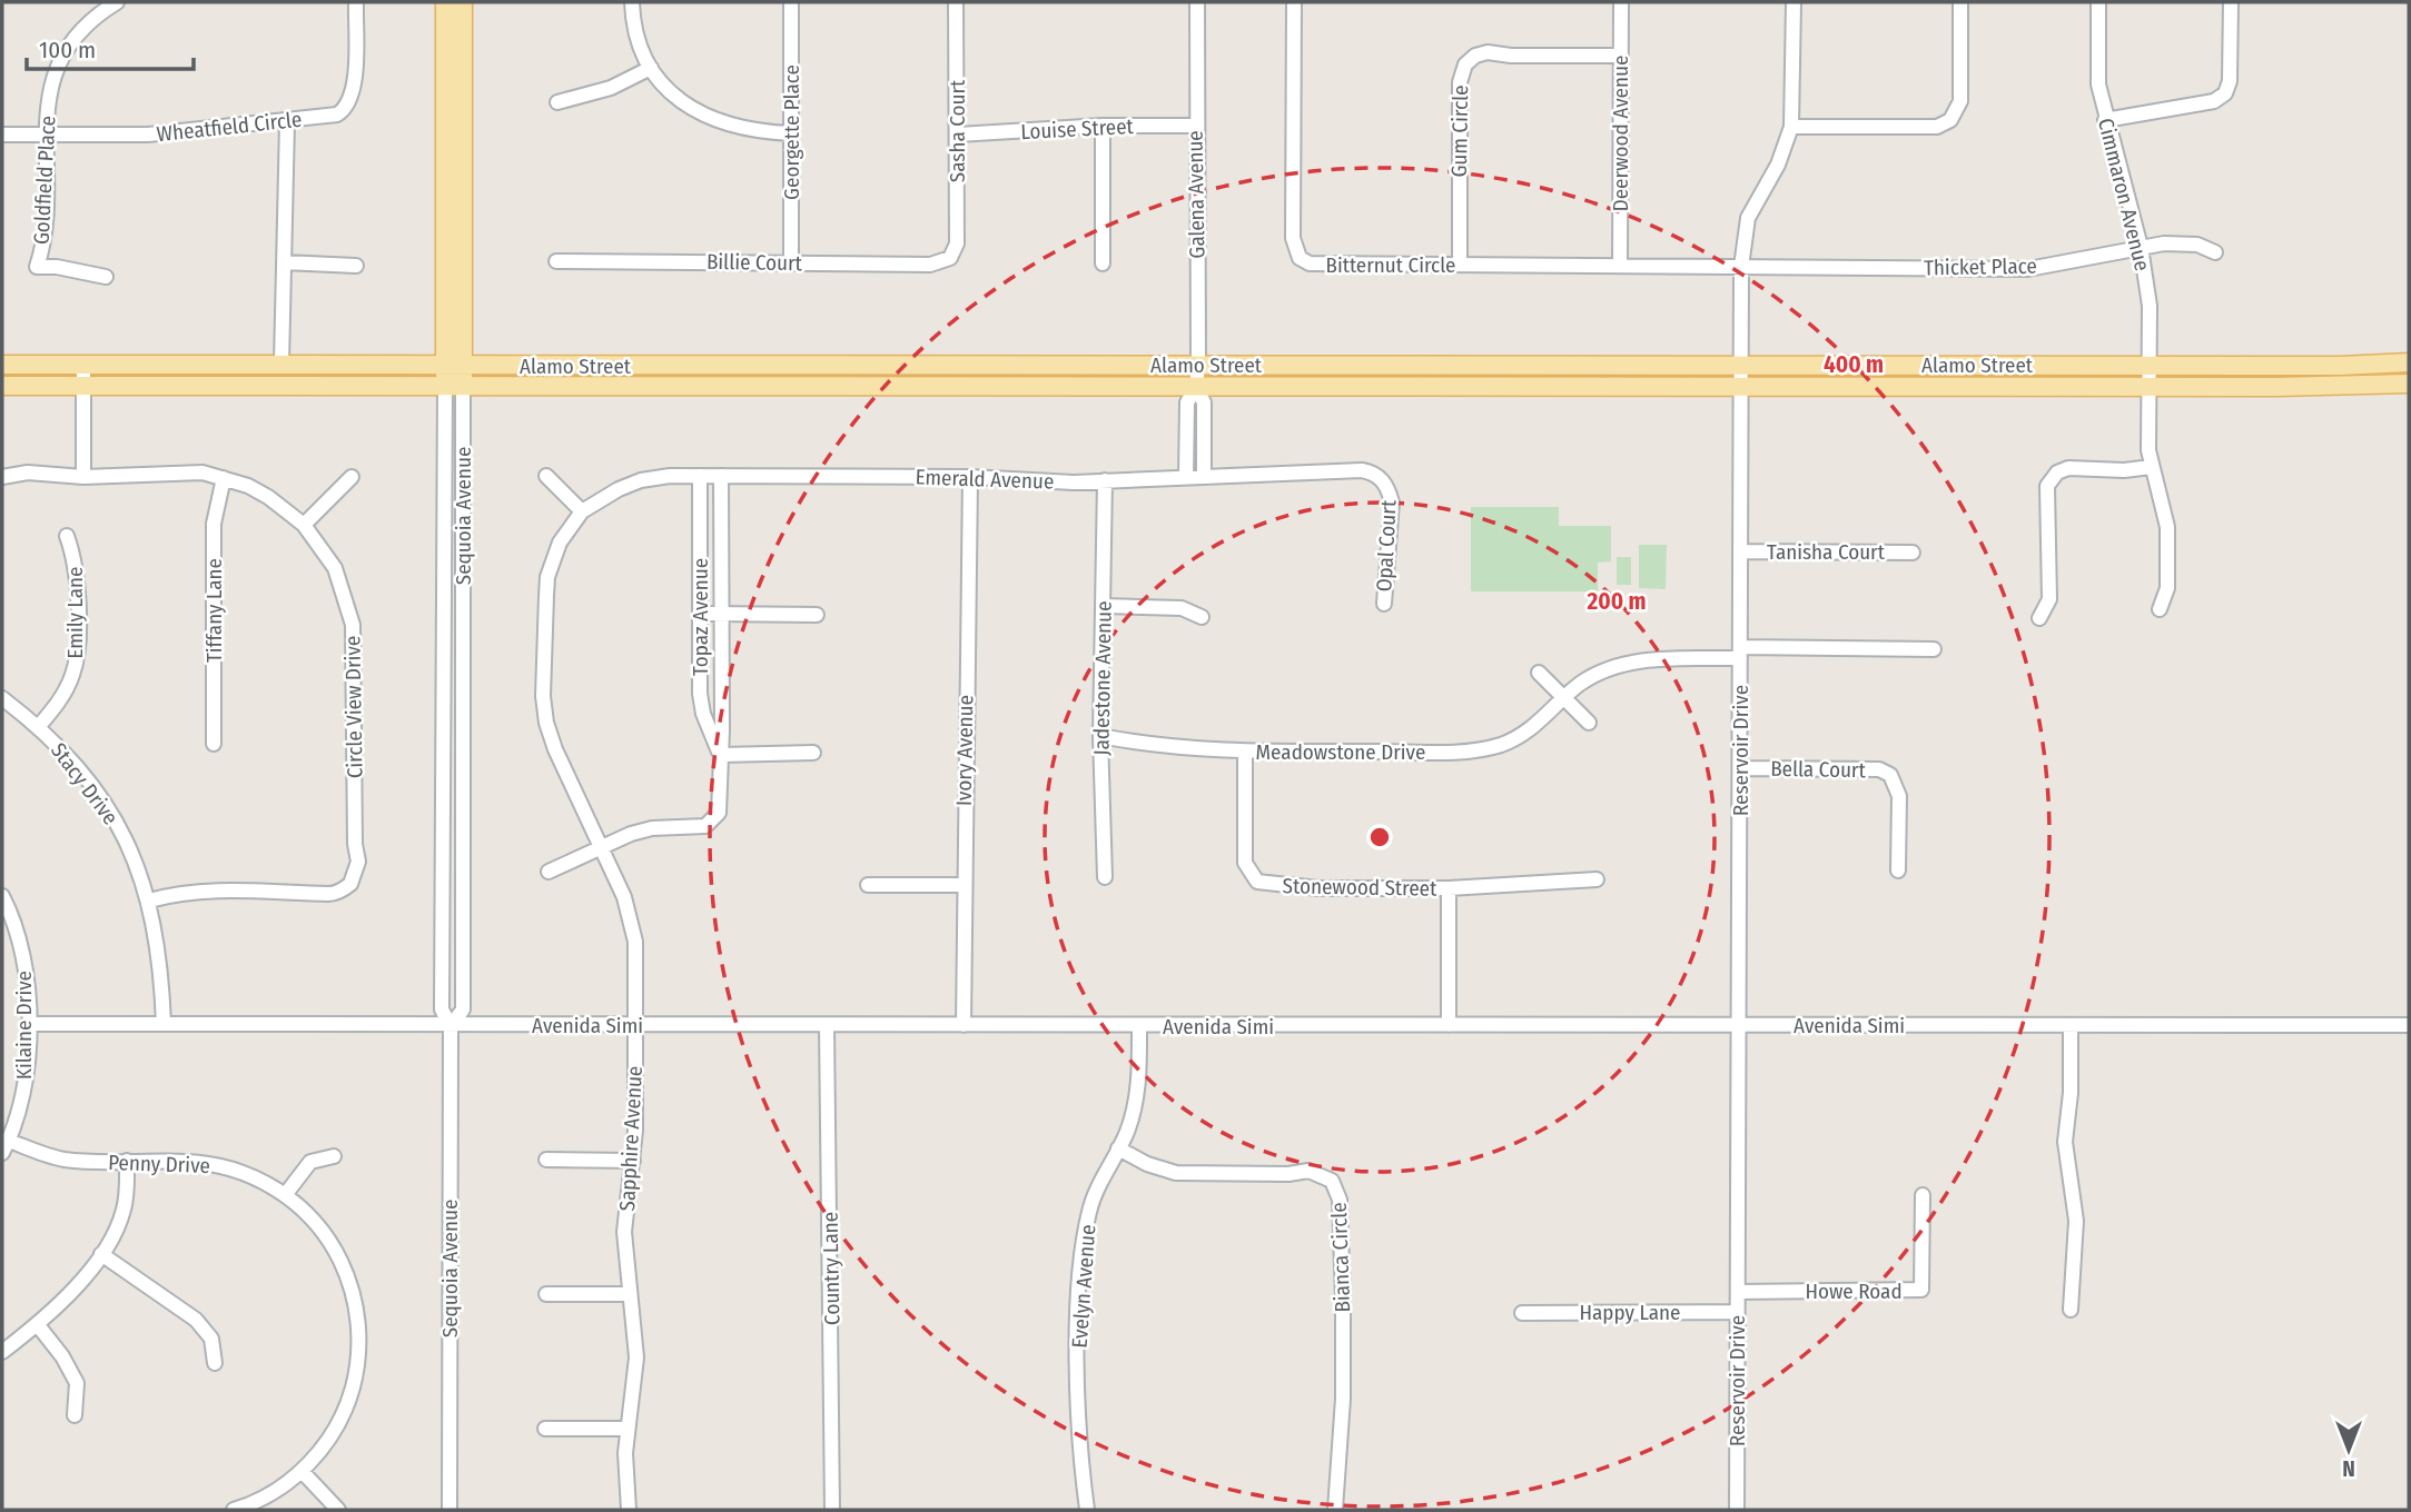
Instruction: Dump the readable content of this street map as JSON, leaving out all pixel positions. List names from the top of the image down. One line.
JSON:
{"streets":{"main road":["Alamo Street","Sequoia Avenue"],"street":["Wheatfield Circle","Louise Street","Sasha Court","Gum Circle","Georgette Place","Deerwood Avenue","Goldfield Place","Galena Avenue","Cimmaron Avenue","Billie Court","Bitternut Circle","Thicket Place","Emerald Avenue","Opal Court","Tanisha Court","Tiffany Lane","Emily Lane","Topaz Avenue","Jadestone Avenue","Circle View Drive","Ivory Avenue","Reservoir Drive","Meadowstone Drive","Bella Court","Stacy Drive","Stonewood Street","Kilaine Drive","Avenida Simi","Sapphire Avenue","Penny Drive","Bianca Circle","Country Lane","Evelyn Avenue","Howe Road","Happy Lane"]},"crossings":[["Wheatfield Circle","Goldfield Place"],["Louise Street","Sasha Court"],["Louise Street","Galena Avenue"],["Sasha Court","Billie Court"],["Gum Circle","Deerwood Avenue"],["Gum Circle","Bitternut Circle"],["Georgette Place","Billie Court"],["Deerwood Avenue","Bitternut Circle"],["Galena Avenue","Alamo Street"],["Galena Avenue","Emerald Avenue"],["Cimmaron Avenue","Thicket Place"],["Cimmaron Avenue","Alamo Street"],["Bitternut Circle","Thicket Place"],["Bitternut Circle","Reservoir Drive"],["Thicket Place","Reservoir Drive"],["Alamo Street","Sequoia Avenue"],["Alamo Street","Reservoir Drive"],["Emerald Avenue","Opal Court"],["Emerald Avenue","Topaz Avenue"],["Emerald Avenue","Jadestone Avenue"],["Emerald Avenue","Ivory Avenue"],["Emerald Avenue","Sapphire Avenue"],["Sequoia Avenue","Avenida Simi"],["Tanisha Court","Reservoir Drive"],["Tiffany Lane","Circle View Drive"],["Emily Lane","Stacy Drive"],["Topaz Avenue","Sapphire Avenue"],["Jadestone Avenue","Meadowstone Drive"],["Circle View Drive","Stacy Drive"],["Ivory Avenue","Avenida Simi"],["Reservoir Drive","Meadowstone Drive"],["Reservoir Drive","Bella Court"],["Reservoir Drive","Avenida Simi"],["Reservoir Drive","Howe Road"],["Reservoir Drive","Happy Lane"],["Meadowstone Drive","Stonewood Street"],["Stacy Drive","Avenida Simi"],["Kilaine Drive","Avenida Simi"],["Kilaine Drive","Penny Drive"],["Avenida Simi","Sapphire Avenue"],["Avenida Simi","Country Lane"],["Avenida Simi","Evelyn Avenue"],["Bianca Circle","Evelyn Avenue"]],"scale_bar":"100 m","north":"bottom","rings":["400 m","200 m"]}
